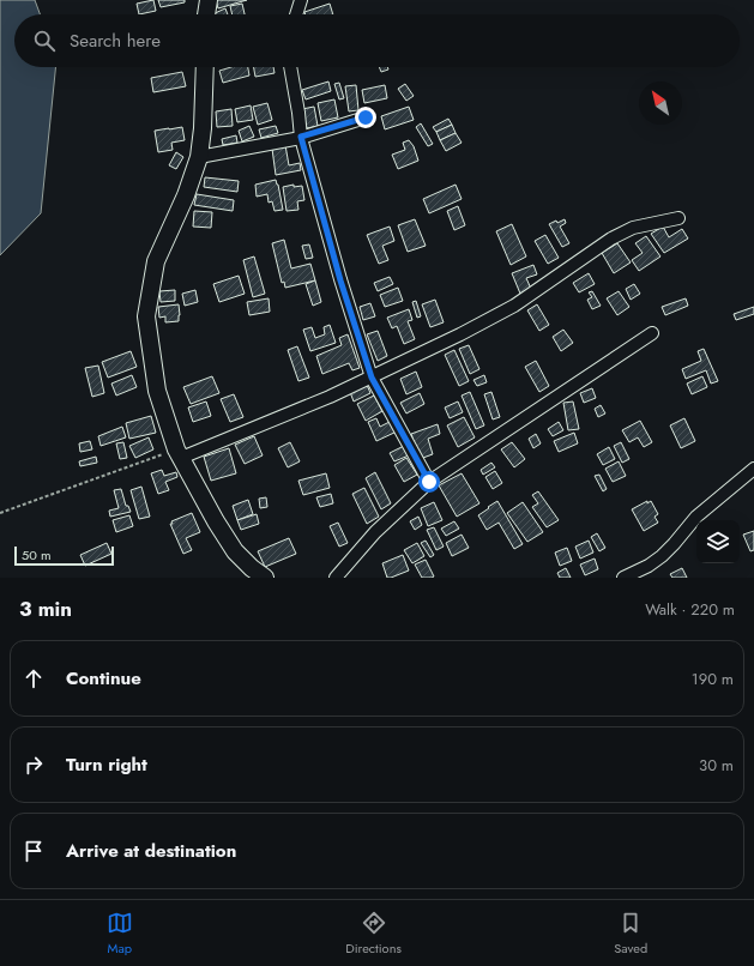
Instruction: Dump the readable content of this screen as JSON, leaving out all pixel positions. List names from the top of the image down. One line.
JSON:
{"scale_bar":"50 m","north":"top left","page":{"search":"Search here","scale":"50 m","heading":["3 min","Walk · 220 m"],"list":[["Continue","190 m"],["Turn right","30 m"],"Arrive at destination"],"nav":["Map","Directions","Saved"]}}
